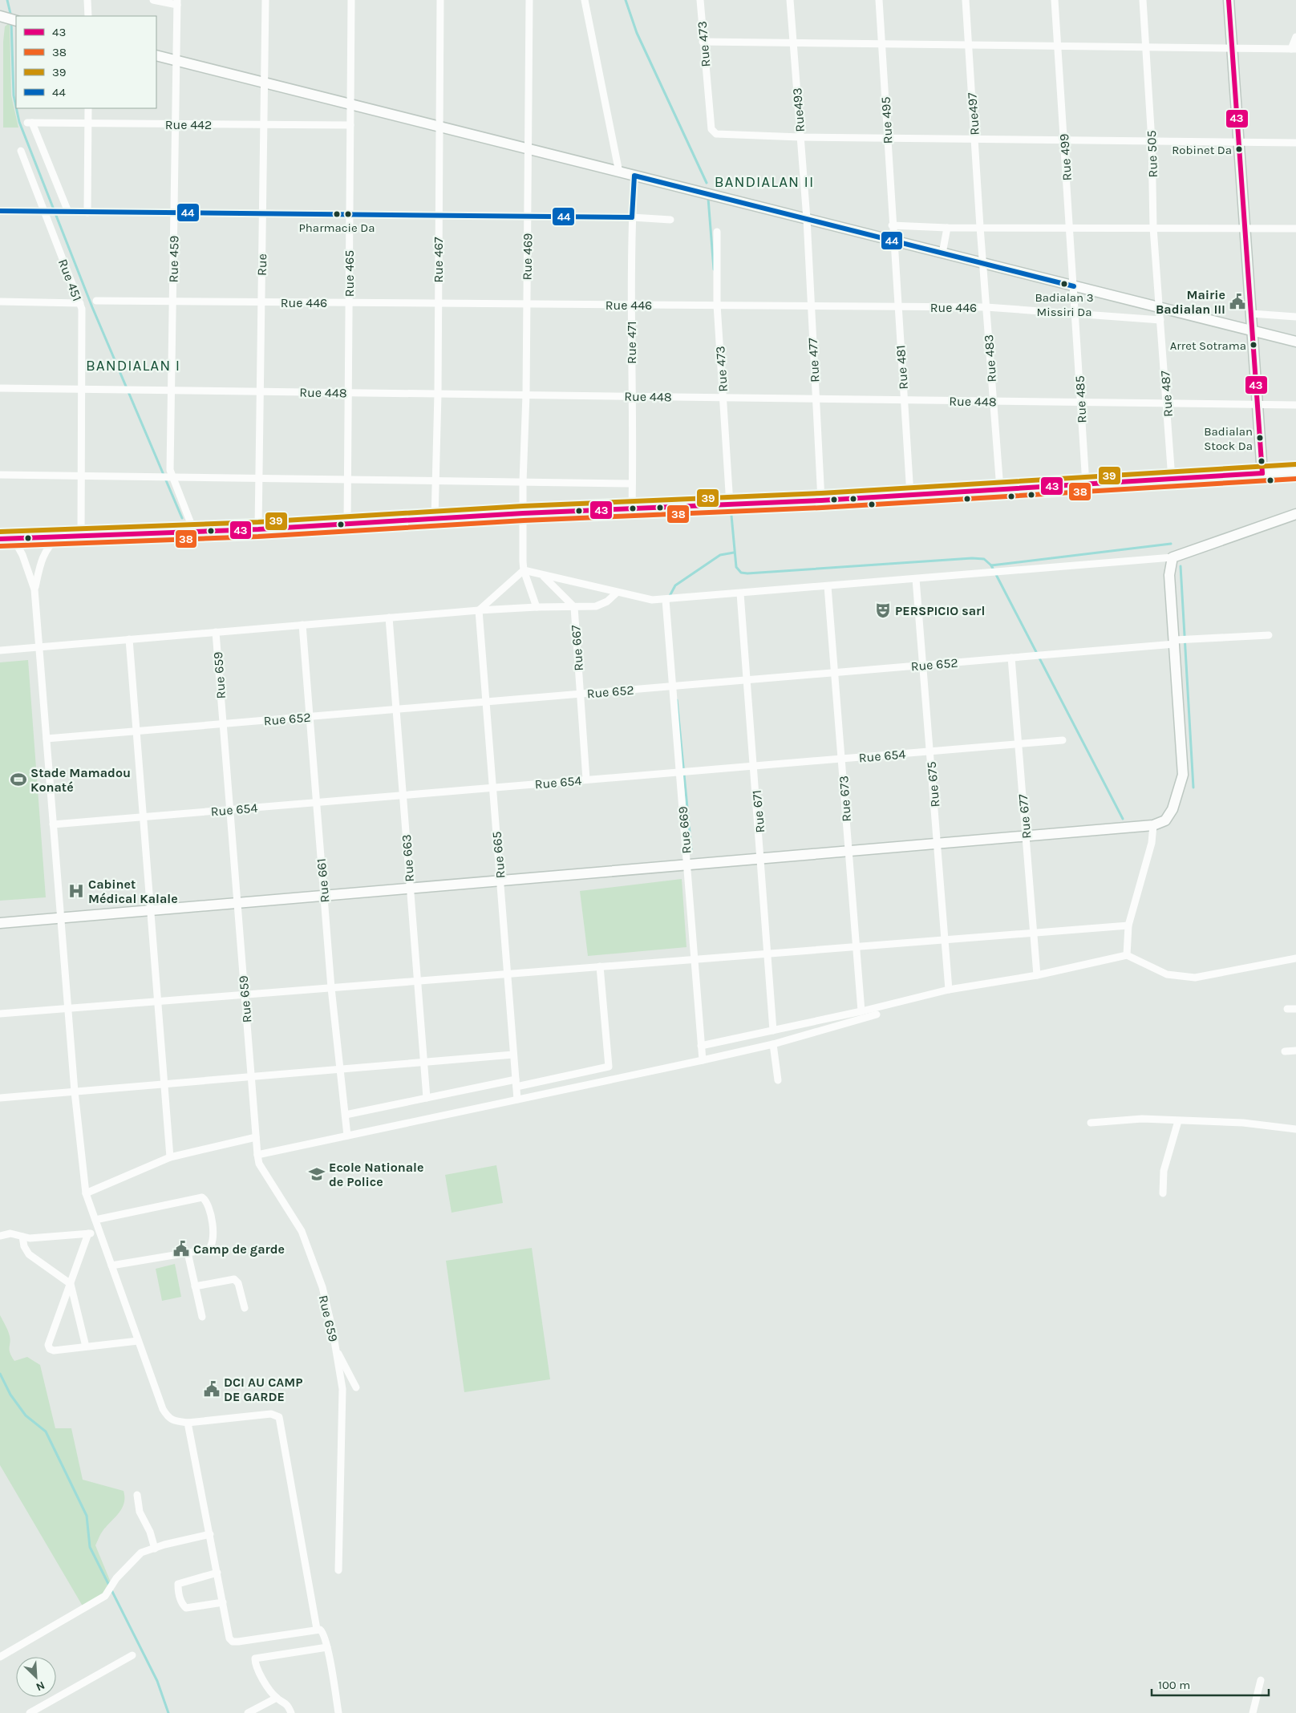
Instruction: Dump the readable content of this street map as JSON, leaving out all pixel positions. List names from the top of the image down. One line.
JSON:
{"streets":{"street":["Rue 473","Rue493","Rue497","Rue 495","Rue 442","Rue 505","Rue 499","Rue 469","Rue 459","Rue 467","Rue","Rue 465","Rue 451","Rue 446","Rue 471","Rue 483","Rue 477","Rue 481","Rue 448","Rue 487","Rue 485","Rue 667","Rue 652","Rue 659","Rue 654","Rue 675","Rue 673","Rue 671","Rue 677","Rue 669","Rue 665","Rue 663","Rue 661"]},"crossings":[["Rue 473","Rue493"],["Rue 473","Rue 446"],["Rue 473","Rue 448"],["Rue493","Rue 477"],["Rue497","Rue 483"],["Rue 495","Rue 481"],["Rue 442","Rue 459"],["Rue 442","Rue"],["Rue 442","Rue 465"],["Rue 505","Rue 487"],["Rue 499","Rue 446"],["Rue 499","Rue 485"],["Rue 469","Rue 446"],["Rue 469","Rue 448"],["Rue 459","Rue 446"],["Rue 459","Rue 448"],["Rue 467","Rue 446"],["Rue 467","Rue 448"],["Rue","Rue 446"],["Rue","Rue 448"],["Rue 465","Rue 446"],["Rue 465","Rue 448"],["Rue 451","Rue 448"],["Rue 446","Rue 471"],["Rue 446","Rue 483"],["Rue 446","Rue 477"],["Rue 446","Rue 481"],["Rue 446","Rue 487"],["Rue 446","Rue 485"],["Rue 471","Rue 448"],["Rue 483","Rue 448"],["Rue 477","Rue 448"],["Rue 481","Rue 448"],["Rue 448","Rue 487"],["Rue 448","Rue 485"],["Rue 667","Rue 652"],["Rue 667","Rue 654"],["Rue 652","Rue 659"],["Rue 652","Rue 675"],["Rue 652","Rue 673"],["Rue 652","Rue 671"],["Rue 652","Rue 677"],["Rue 652","Rue 669"],["Rue 652","Rue 665"],["Rue 652","Rue 663"],["Rue 652","Rue 661"],["Rue 659","Rue 654"],["Rue 654","Rue 675"],["Rue 654","Rue 673"],["Rue 654","Rue 671"],["Rue 654","Rue 677"],["Rue 654","Rue 669"],["Rue 654","Rue 665"],["Rue 654","Rue 663"],["Rue 654","Rue 661"]],"districts":["BANDIALAN II","BANDIALAN I"],"places":{"other":["Robinet Da","Pharmacie Da","Badialan 3 Missiri Da","Arret Sotrama","Badialan Stock Da"],"public building":["Mairie Badialan III","Camp de garde","DCI AU CAMP DE GARDE"],"theatre":["PERSPICIO sarl"],"sports":["Stade Mamadou Konaté"],"hospital":["Cabinet Médical Kalale"],"school or university":["Ecole Nationale de Police"]},"lines":["transit line 43","transit line 44","transit line 39","transit line 38"],"legend":["43","38","39","44"],"scale_bar":"100 m","north":"bottom right"}
